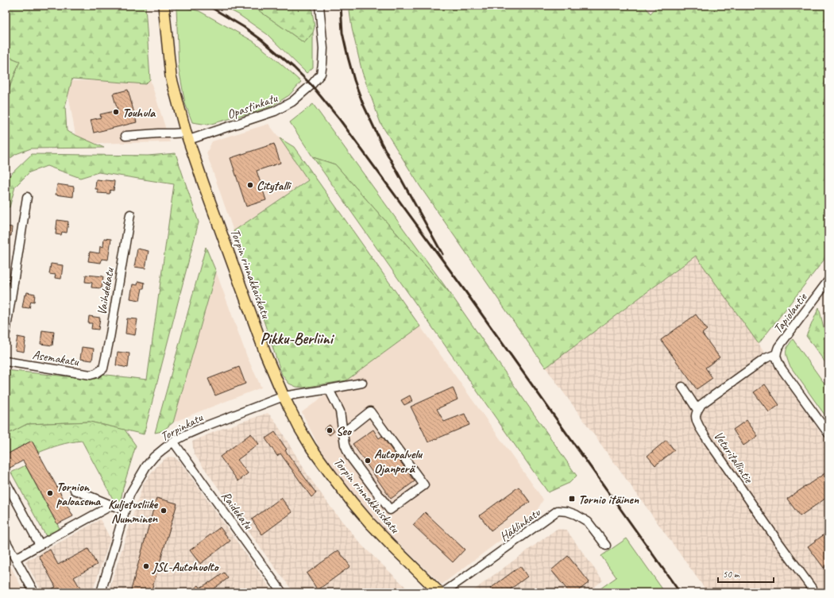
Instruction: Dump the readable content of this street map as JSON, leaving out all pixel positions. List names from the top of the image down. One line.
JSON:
{"streets":{"main road":["Torpin rinnakkaiskatu"],"street":["Opastinkatu","Vaihdekatu","Tapiolantie","Asemakatu","Torpinkatu","Veturitallintie","Raidekatu","Häklinkatu"]},"crossings":[["Opastinkatu","Torpin rinnakkaiskatu"],["Torpin rinnakkaiskatu","Torpinkatu"],["Vaihdekatu","Asemakatu"],["Torpinkatu","Raidekatu"]],"districts":["Pikku-Berliini"],"places":{"other":["Touhula","Citytalli","Seo","Autopalvelu Ojanperä","Tornion paloasema","Kuljetusliike Numminen","JSL-Autohuolto"],"transit":["Tornio itäinen"]},"scale_bar":"50 m"}
